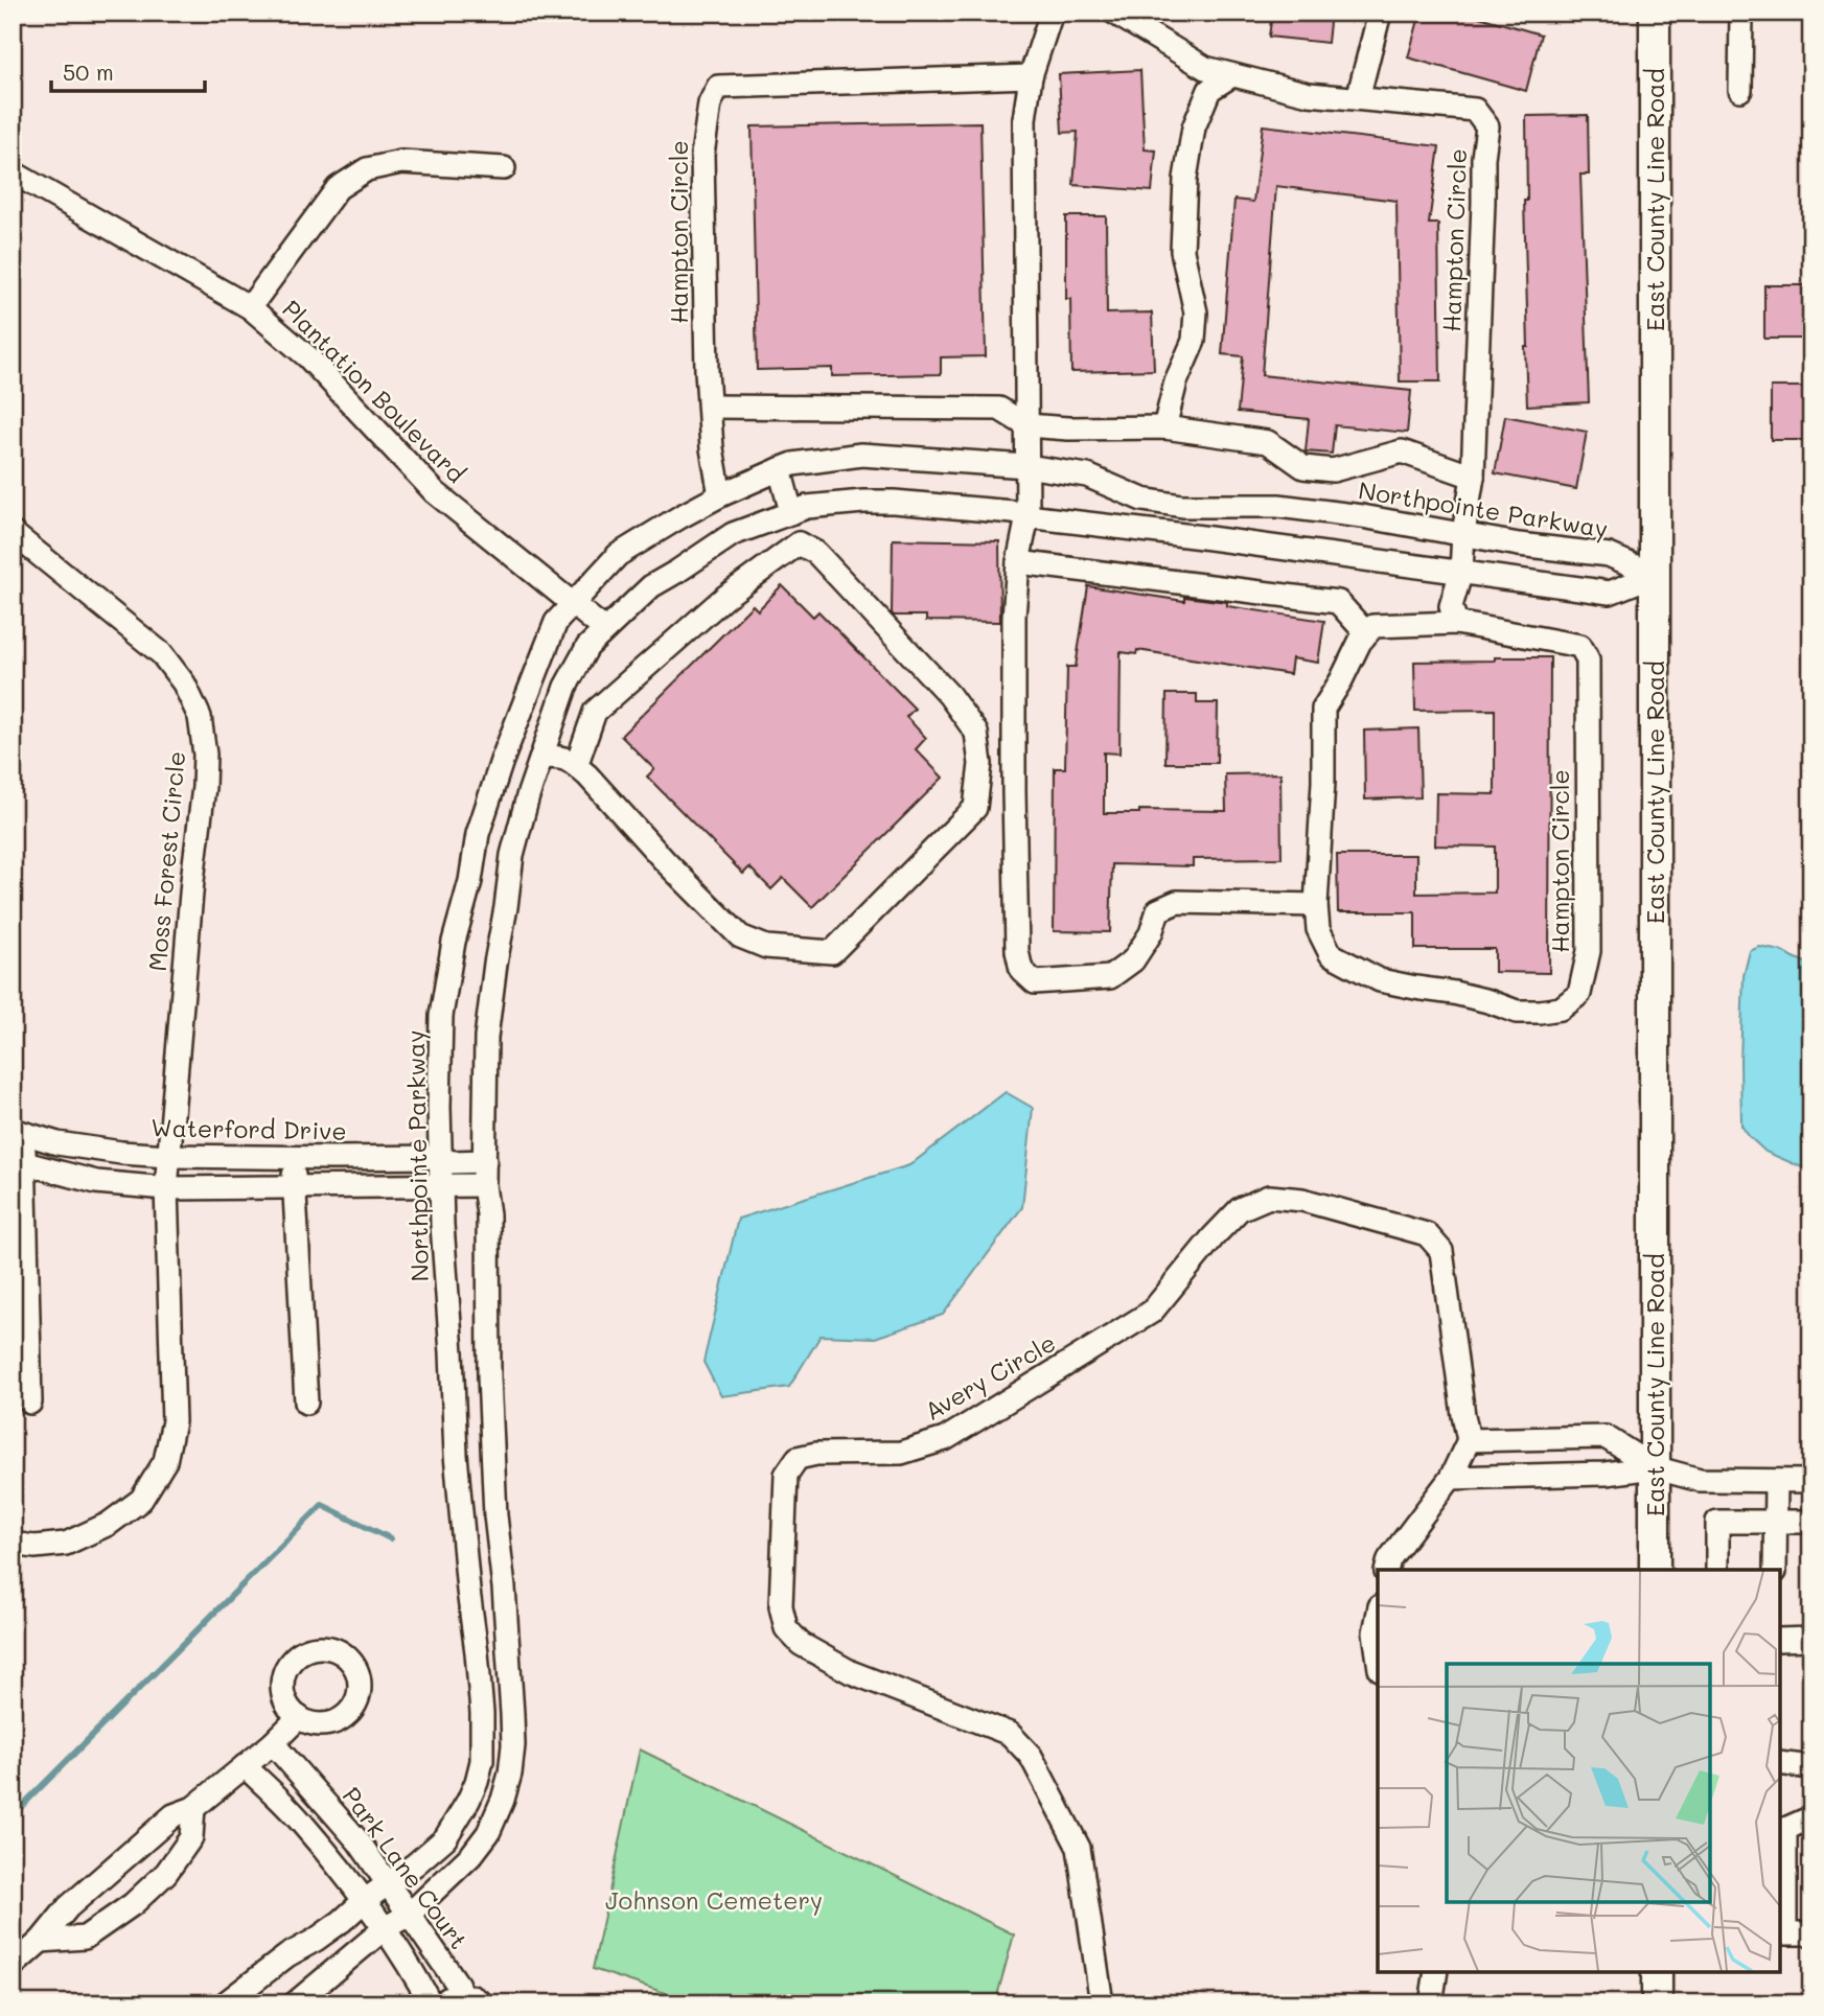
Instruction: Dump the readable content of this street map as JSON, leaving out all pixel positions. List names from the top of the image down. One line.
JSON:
{"streets":{"main road":["East County Line Road"],"street":["Hampton Circle","Plantation Boulevard","Northpointe Parkway","Moss Forest Circle","Waterford Drive","Avery Circle","Park Lane Court"]},"crossings":[["East County Line Road","Northpointe Parkway"],["Hampton Circle","Northpointe Parkway"],["Plantation Boulevard","Northpointe Parkway"],["Northpointe Parkway","Waterford Drive"],["Northpointe Parkway","Park Lane Court"],["Moss Forest Circle","Waterford Drive"]],"parks":["Johnson Cemetery"],"scale_bar":"50 m"}
